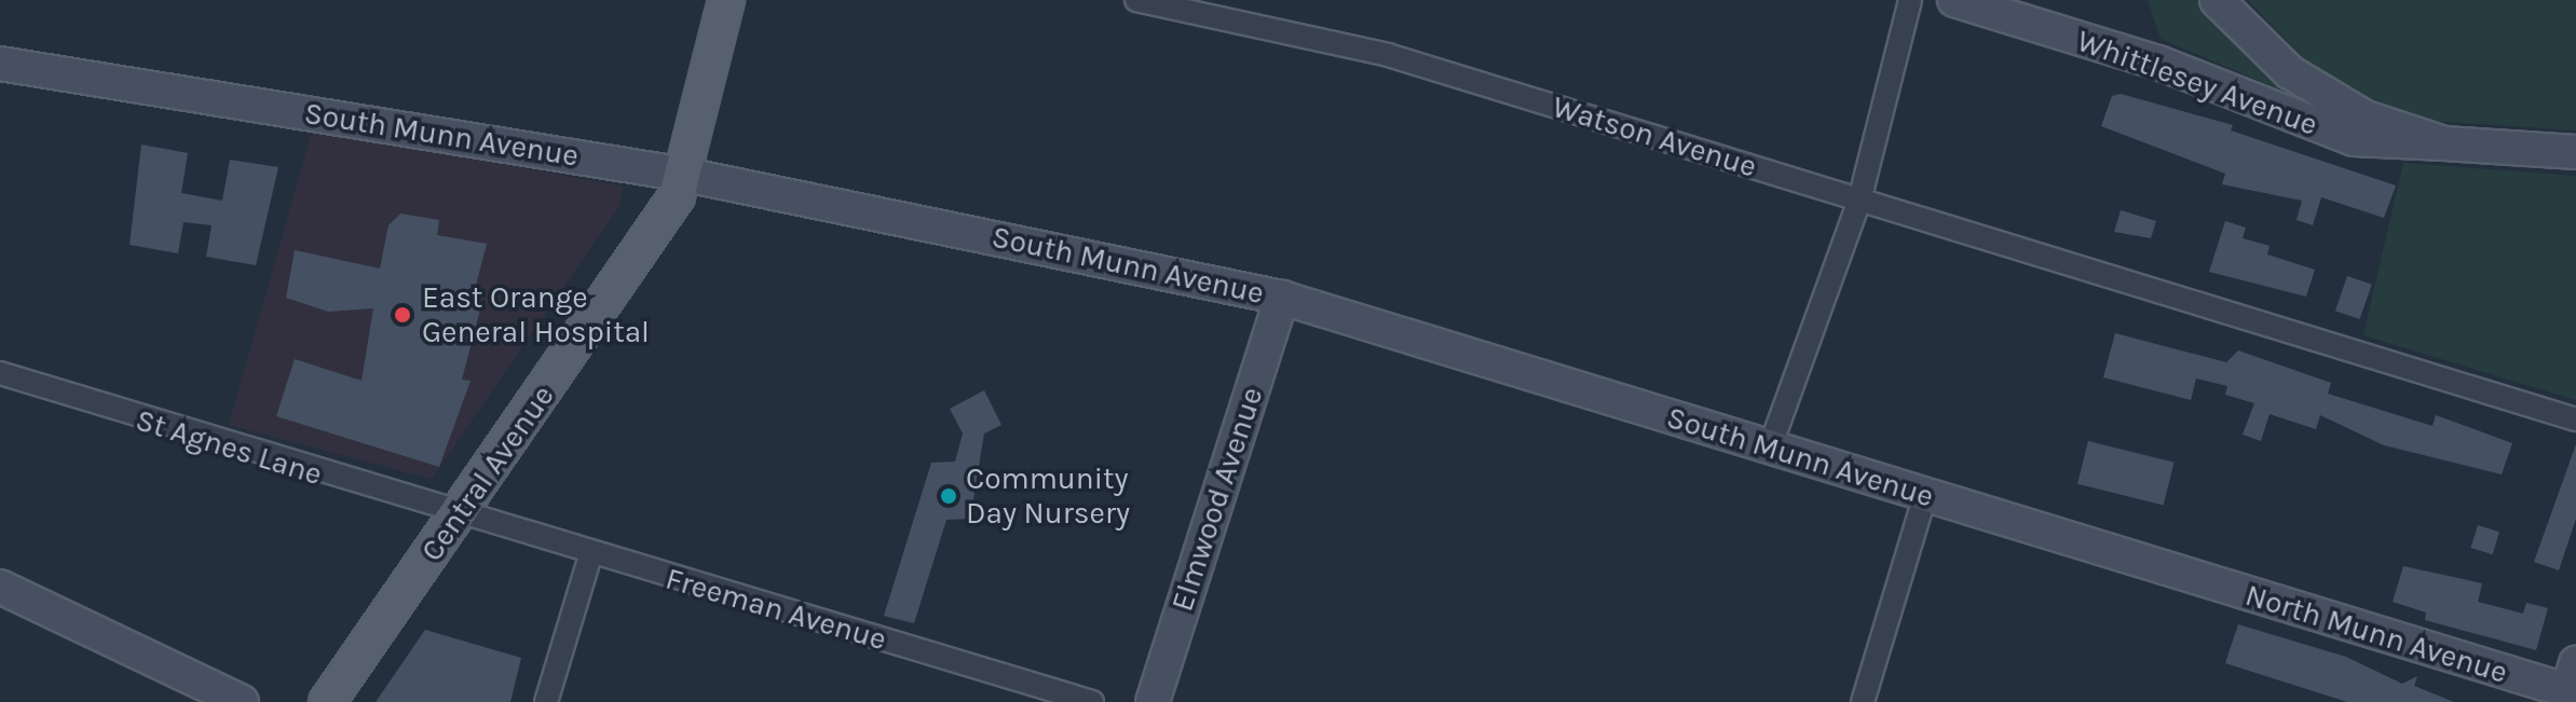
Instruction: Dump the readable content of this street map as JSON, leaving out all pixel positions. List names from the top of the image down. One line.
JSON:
{"streets":{"main road":["Whittlesey Avenue","South Munn Avenue","Central Avenue","Elmwood Avenue","North Munn Avenue"],"street":["Watson Avenue","St Agnes Lane","Freeman Avenue"]},"crossings":[["South Munn Avenue","Central Avenue"],["South Munn Avenue","Elmwood Avenue"],["South Munn Avenue","North Munn Avenue"],["St Agnes Lane","Central Avenue"],["St Agnes Lane","Freeman Avenue"],["Central Avenue","Freeman Avenue"]],"places":["East Orange General Hospital","Community Day Nursery"]}
